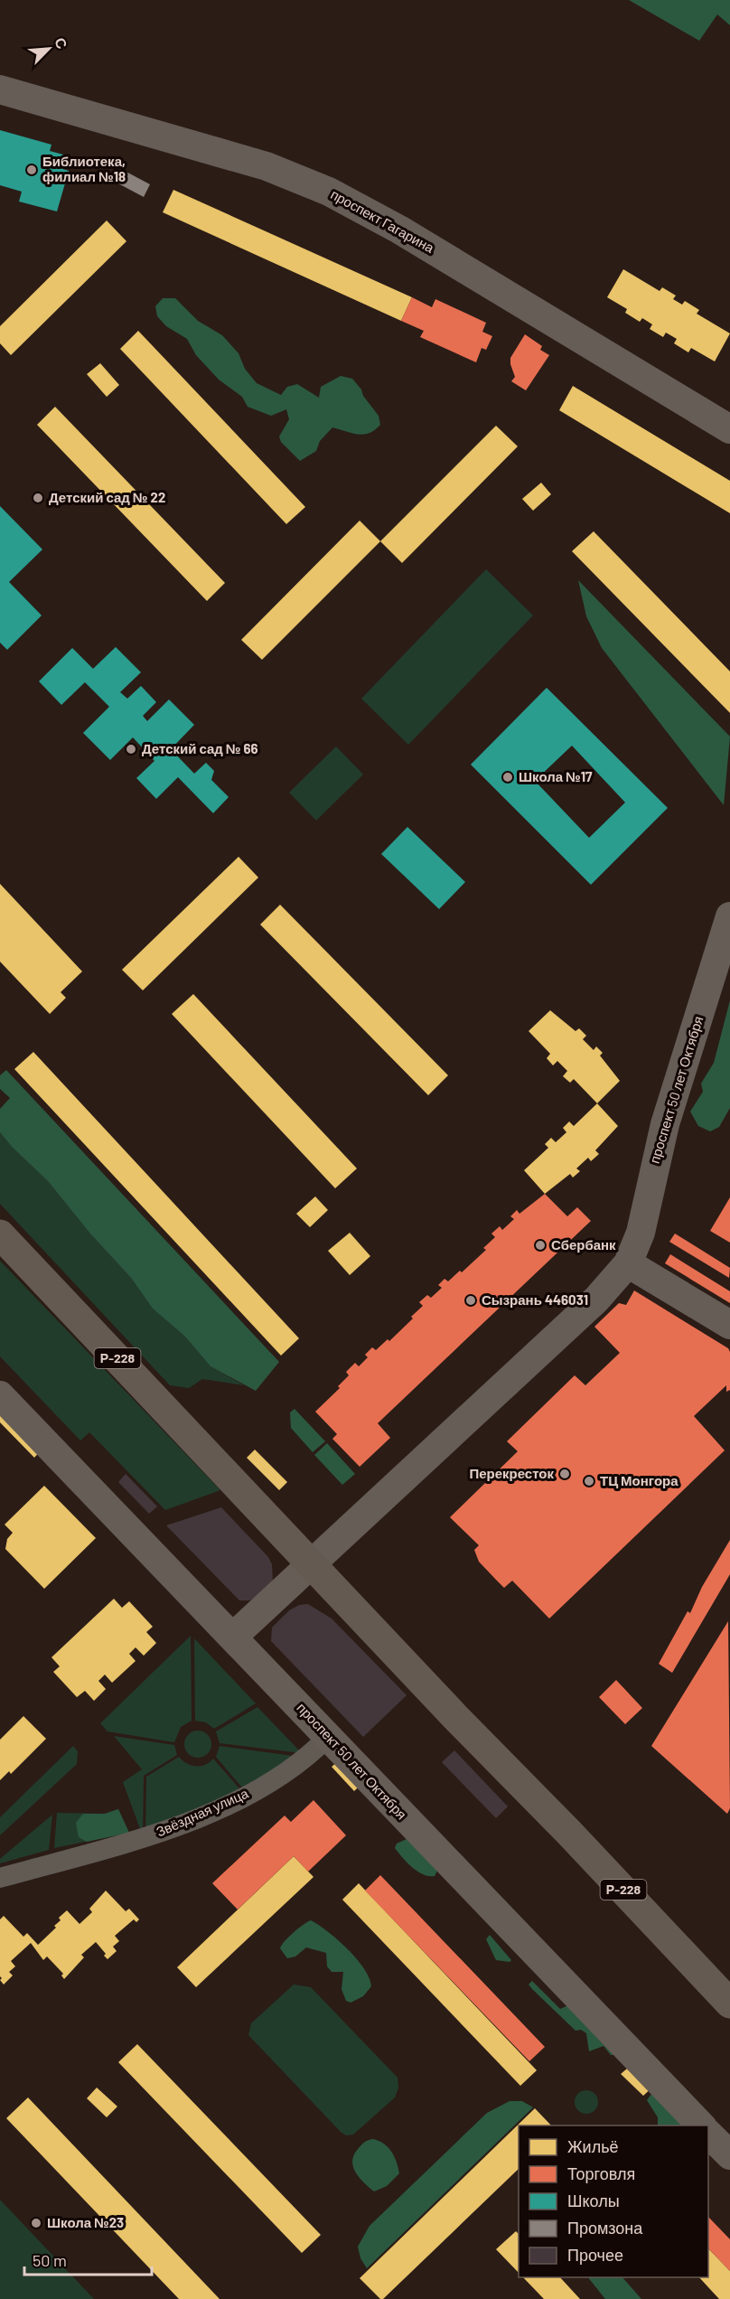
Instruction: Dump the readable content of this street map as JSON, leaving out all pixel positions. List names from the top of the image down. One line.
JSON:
{"streets":{"main road":["Р-228"],"street":["проспект Гагарина","проспект 50 лет Октября","Звёздная улица"]},"crossings":[["проспект 50 лет Октября","Р-228"],["проспект 50 лет Октября","Звёздная улица"]],"places":["Библиотека, филиал №18","Детский сад № 22","Детский сад № 66","Школа №17","Сбербанк","Сызрань 446031","Перекресток","ТЦ Монгора","Школа №23"],"legend":["Жильё","Торговля","Школы","Промзона","Прочее"],"scale_bar":"50 m","north":"top right"}
